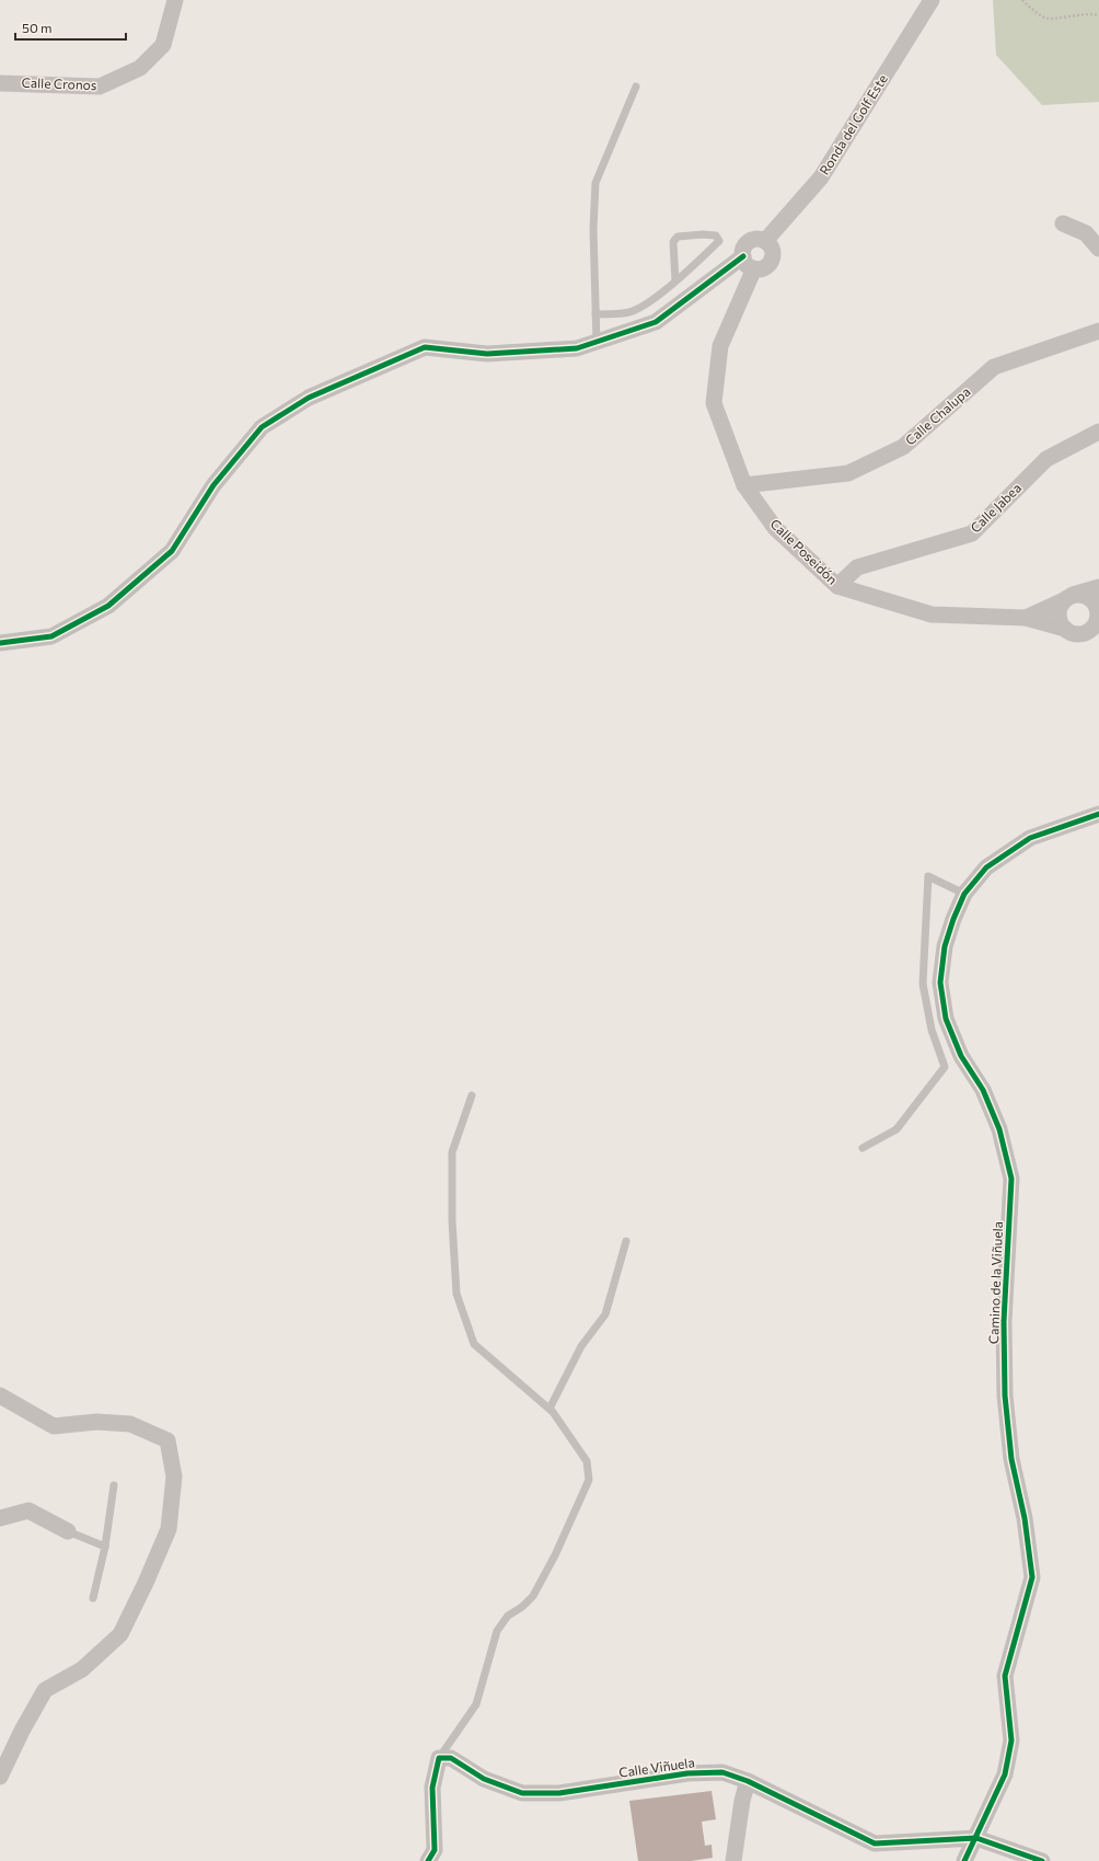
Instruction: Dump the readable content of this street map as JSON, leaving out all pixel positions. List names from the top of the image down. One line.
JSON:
{"streets":{"street":["Calle Cronos","Ronda del Golf Este","Calle Chalupa","Calle Jabea","Calle Poseidón","Camino de la Viñuela","Calle Viñuela"]},"crossings":[["Ronda del Golf Este","Calle Poseidón"],["Calle Chalupa","Calle Poseidón"],["Calle Jabea","Calle Poseidón"],["Camino de la Viñuela","Calle Viñuela"]],"scale_bar":"50 m"}
